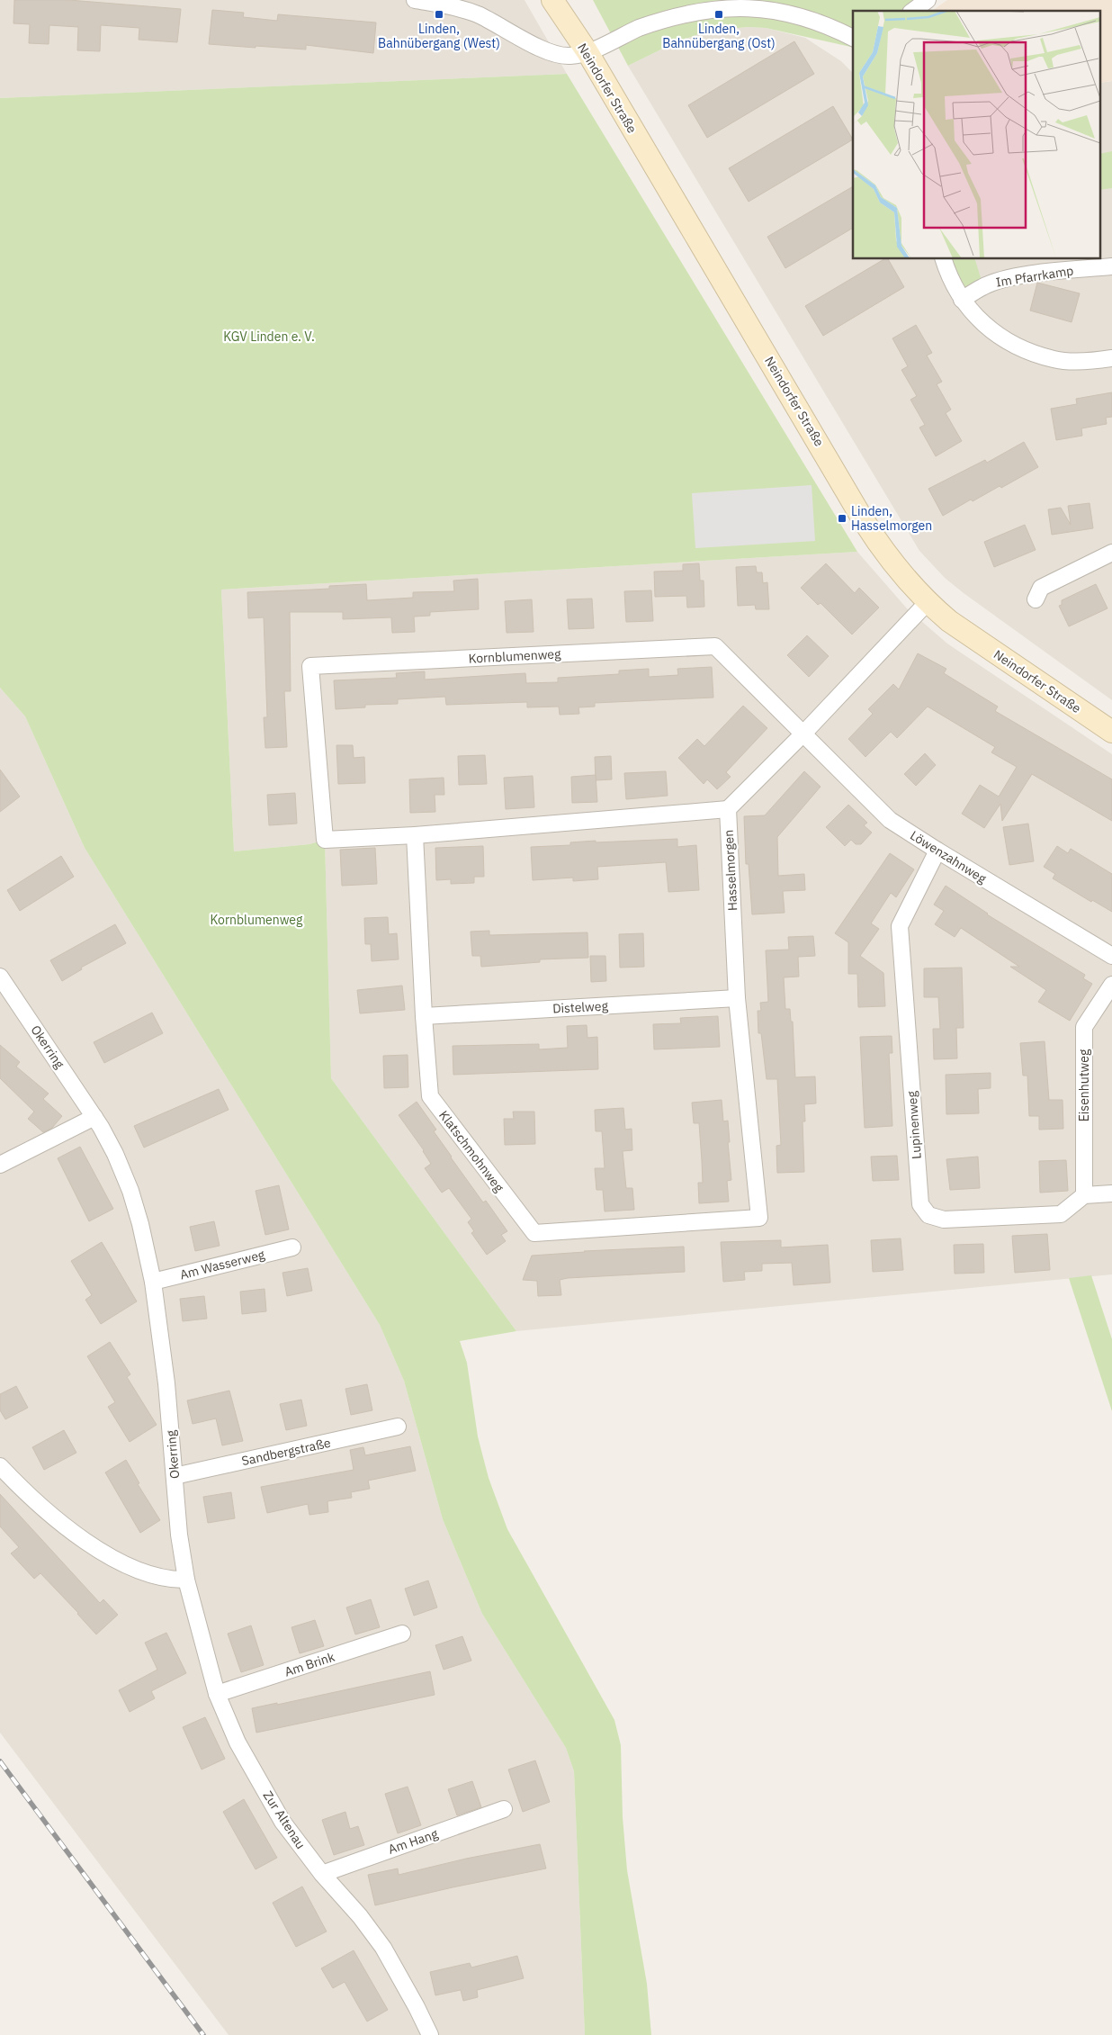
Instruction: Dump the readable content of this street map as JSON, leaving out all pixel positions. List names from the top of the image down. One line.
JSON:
{"streets":{"street":["Neindorfer Straße","Im Pfarrkamp","Kornblumenweg","Löwenzahnweg","Hasselmorgen","Distelweg","Okerring","Eisenhutweg","Lupinenweg","Klatschmohnweg","Am Wasserweg","Sandbergstraße","Am Brink","Zur Altenau","Am Hang"]},"crossings":[["Kornblumenweg","Löwenzahnweg"],["Kornblumenweg","Hasselmorgen"],["Kornblumenweg","Klatschmohnweg"],["Löwenzahnweg","Lupinenweg"],["Hasselmorgen","Distelweg"],["Hasselmorgen","Klatschmohnweg"],["Distelweg","Klatschmohnweg"],["Okerring","Am Wasserweg"],["Okerring","Sandbergstraße"],["Okerring","Zur Altenau"],["Eisenhutweg","Lupinenweg"],["Am Brink","Zur Altenau"],["Zur Altenau","Am Hang"]],"parks":["KGV Linden e. V.","Kornblumenweg"],"places":{"transit":["Linden, Bahnübergang (West)","Linden, Bahnübergang (Ost)","Linden, Hasselmorgen"]}}
